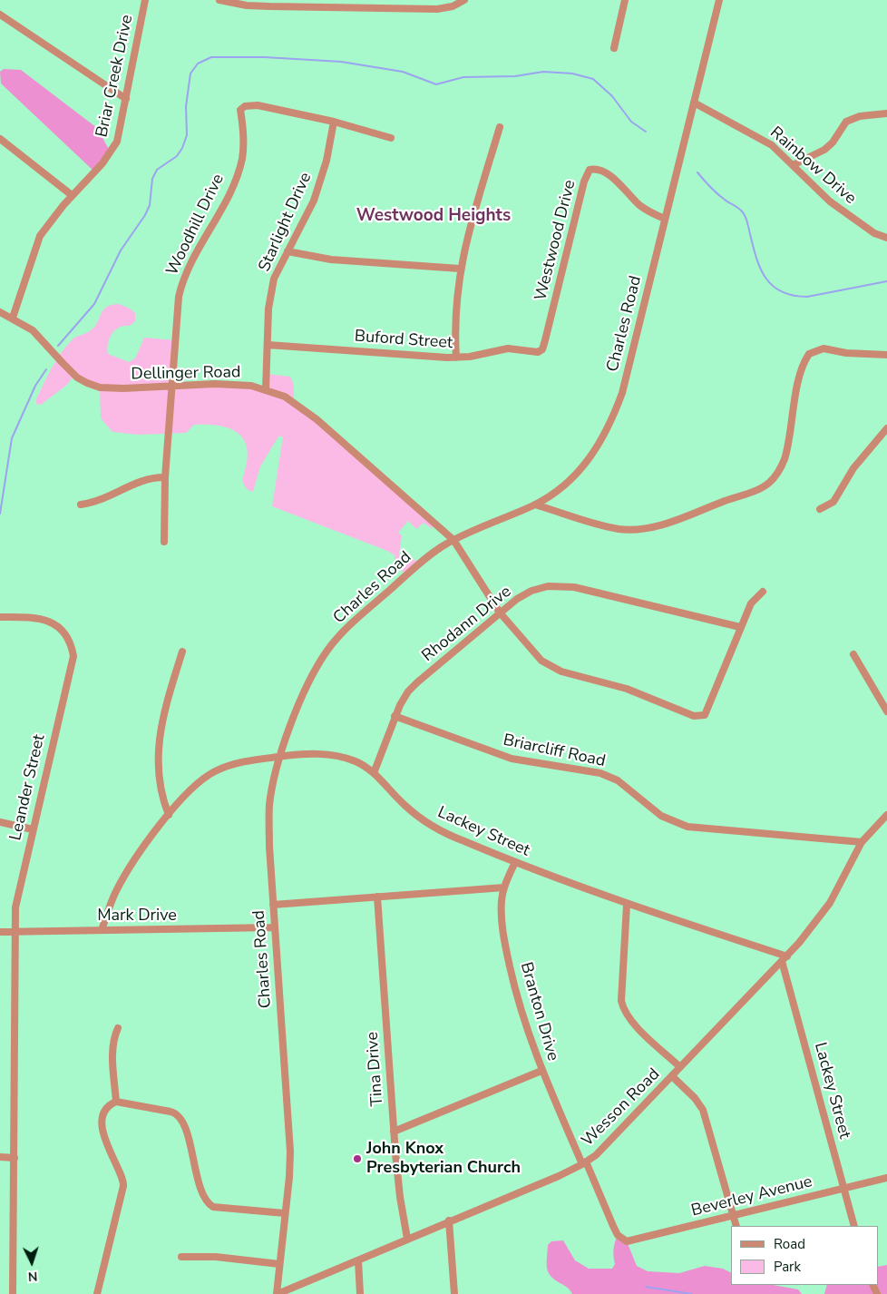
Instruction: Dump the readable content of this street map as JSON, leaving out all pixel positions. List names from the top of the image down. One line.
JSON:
{"streets":{"street":["Briar Creek Drive","Rainbow Drive","Starlight Drive","Woodhill Drive","Westwood Drive","Charles Road","Buford Street","Dellinger Road","Rhodann Drive","Briarcliff Road","Leander Street","Lackey Street","Mark Drive","Branton Drive","Tina Drive","Wesson Road","Beverley Avenue"]},"crossings":[["Briar Creek Drive","Dellinger Road"],["Rainbow Drive","Charles Road"],["Starlight Drive","Woodhill Drive"],["Starlight Drive","Buford Street"],["Starlight Drive","Dellinger Road"],["Woodhill Drive","Dellinger Road"],["Westwood Drive","Charles Road"],["Westwood Drive","Buford Street"],["Charles Road","Dellinger Road"],["Charles Road","Lackey Street"],["Charles Road","Mark Drive"],["Charles Road","Wesson Road"],["Dellinger Road","Rhodann Drive"],["Rhodann Drive","Briarcliff Road"],["Rhodann Drive","Lackey Street"],["Briarcliff Road","Wesson Road"],["Leander Street","Mark Drive"],["Lackey Street","Mark Drive"],["Lackey Street","Branton Drive"],["Lackey Street","Wesson Road"],["Lackey Street","Beverley Avenue"],["Branton Drive","Wesson Road"],["Branton Drive","Beverley Avenue"],["Tina Drive","Wesson Road"]],"districts":["Westwood Heights"],"places":["John Knox Presbyterian Church"],"legend":["Road","Park"],"north":"bottom"}
